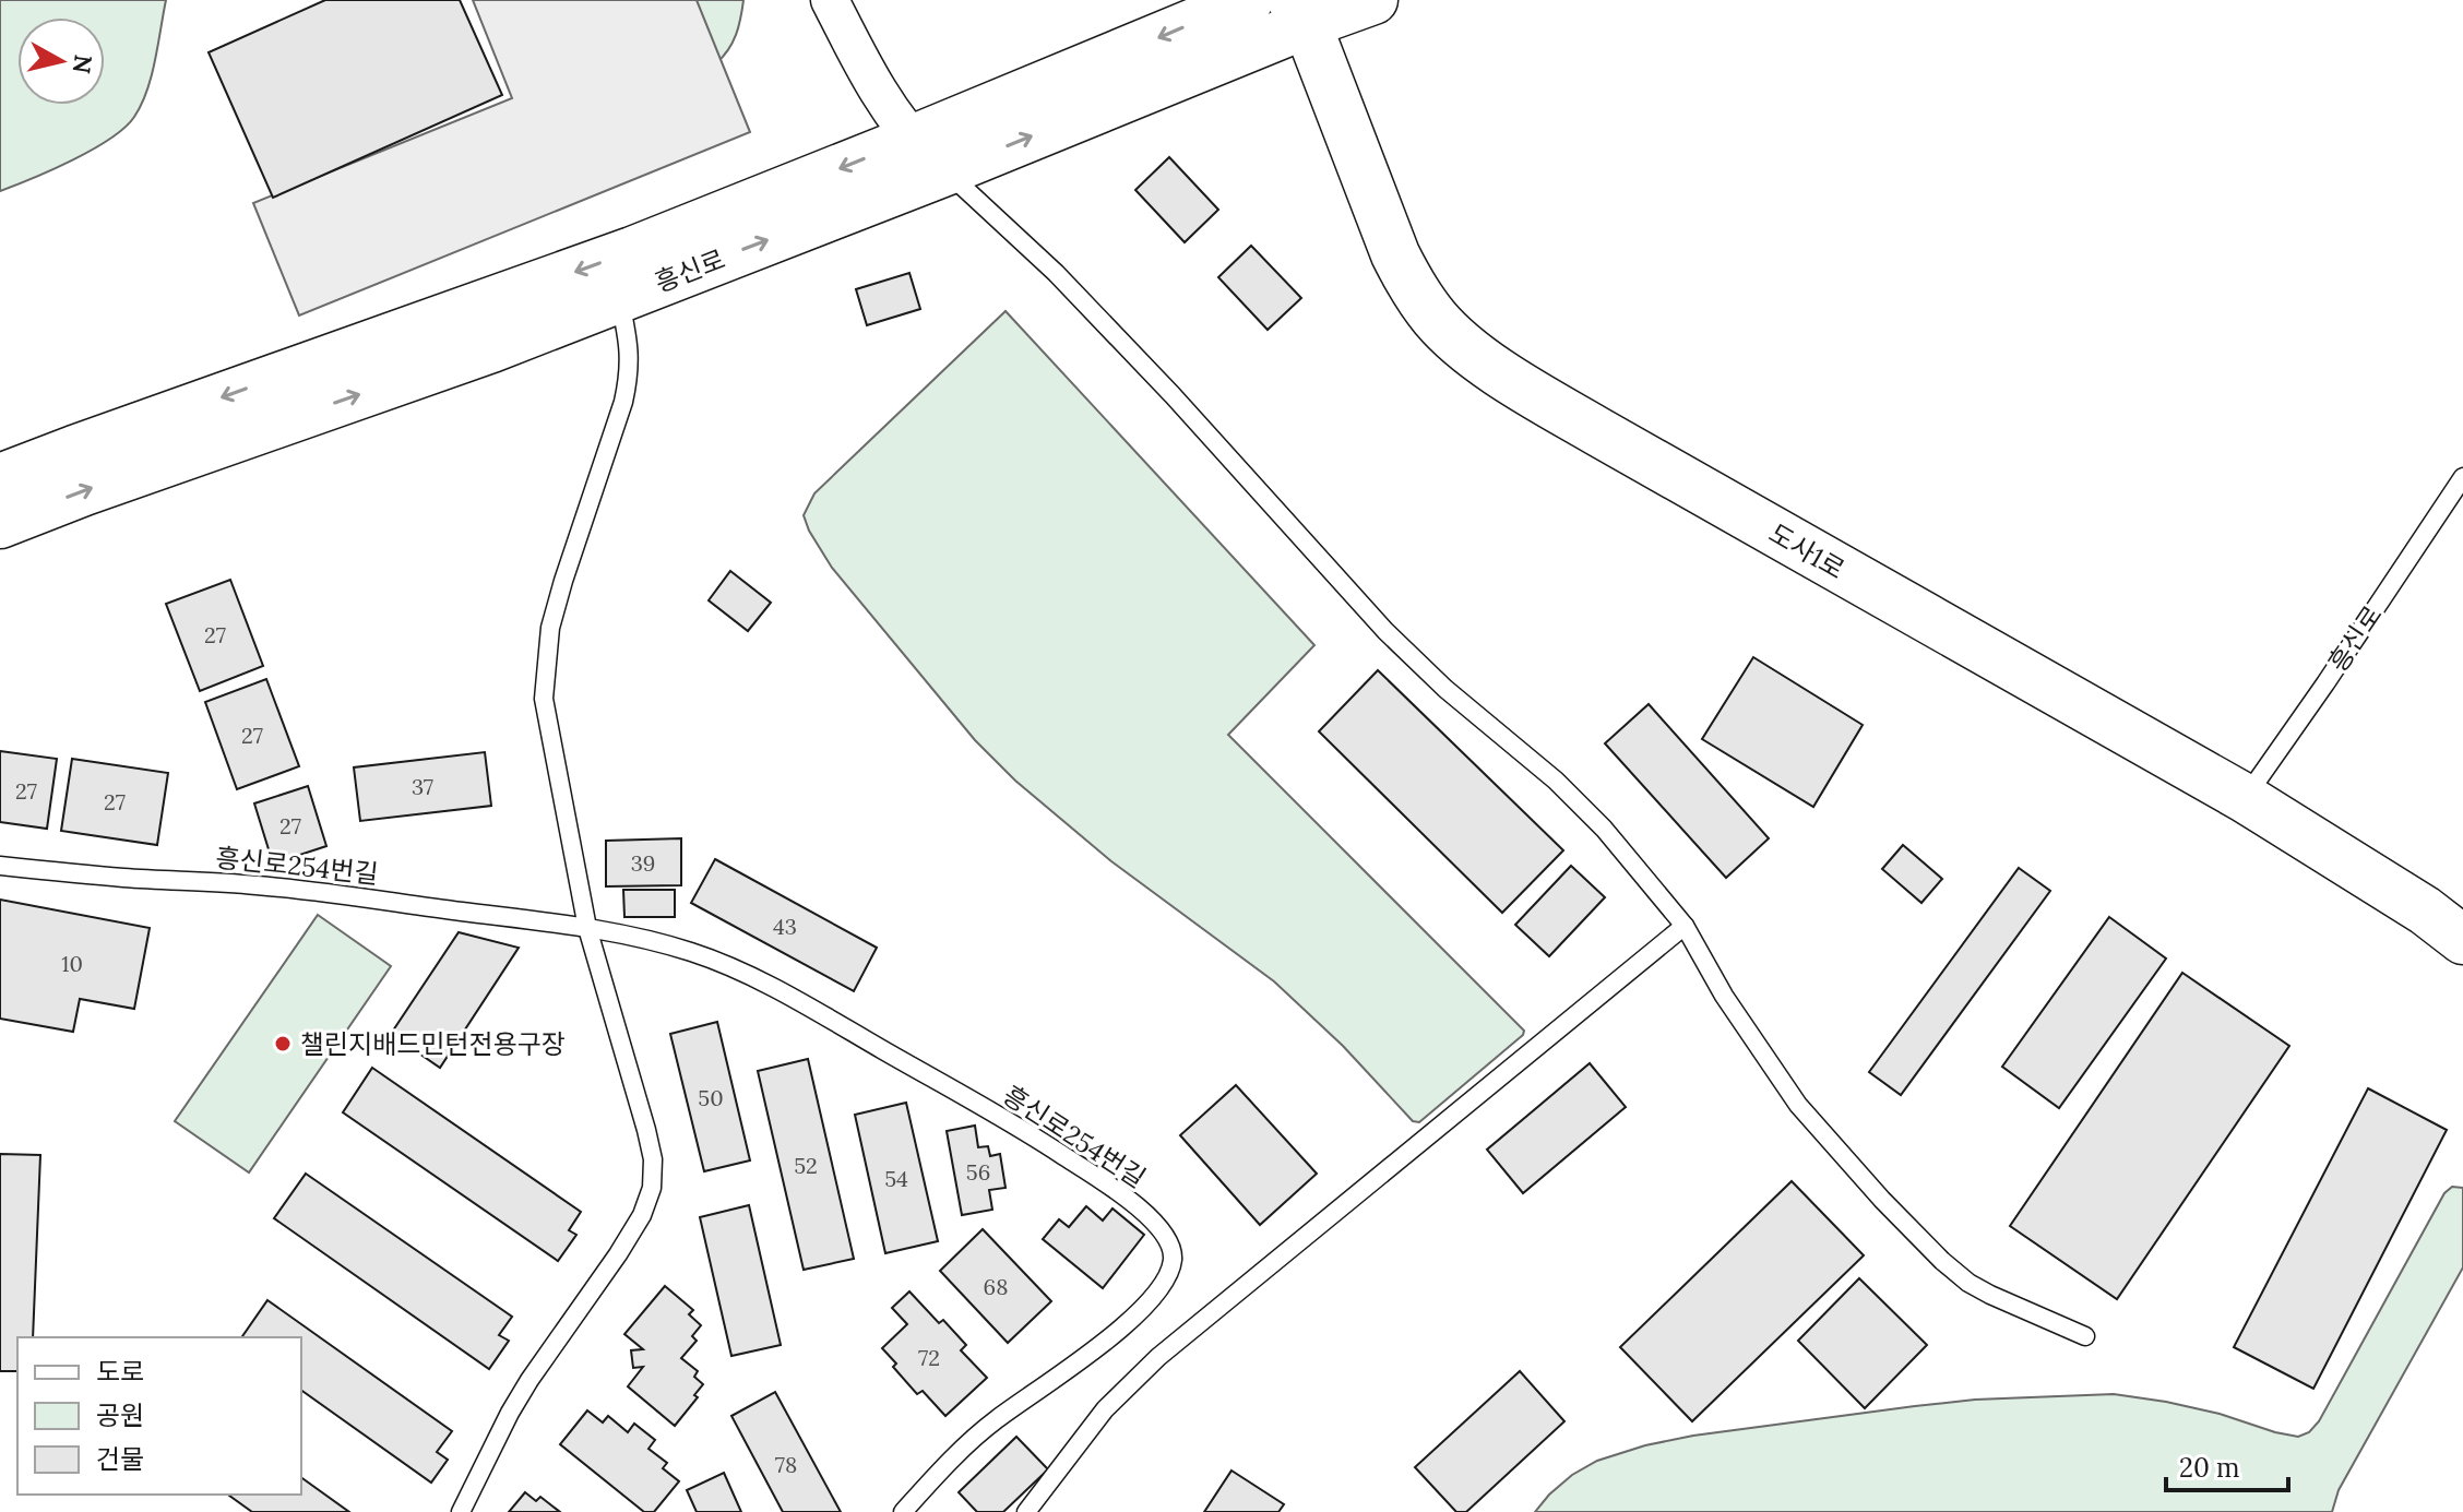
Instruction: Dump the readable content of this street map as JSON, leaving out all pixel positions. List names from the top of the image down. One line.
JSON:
{"streets":{"main road":["흥신로","도사1로"],"lane":["흥신로254번길"]},"crossings":[["흥신로","도사1로"]],"places":["챌린지배드민턴전용구장"],"house_numbers":["27","27","37","27","27","27","39","43","10","50","52","56","54","68","72","78"],"legend":["도로","공원","건물"],"scale_bar":"20 m","north":"right"}
